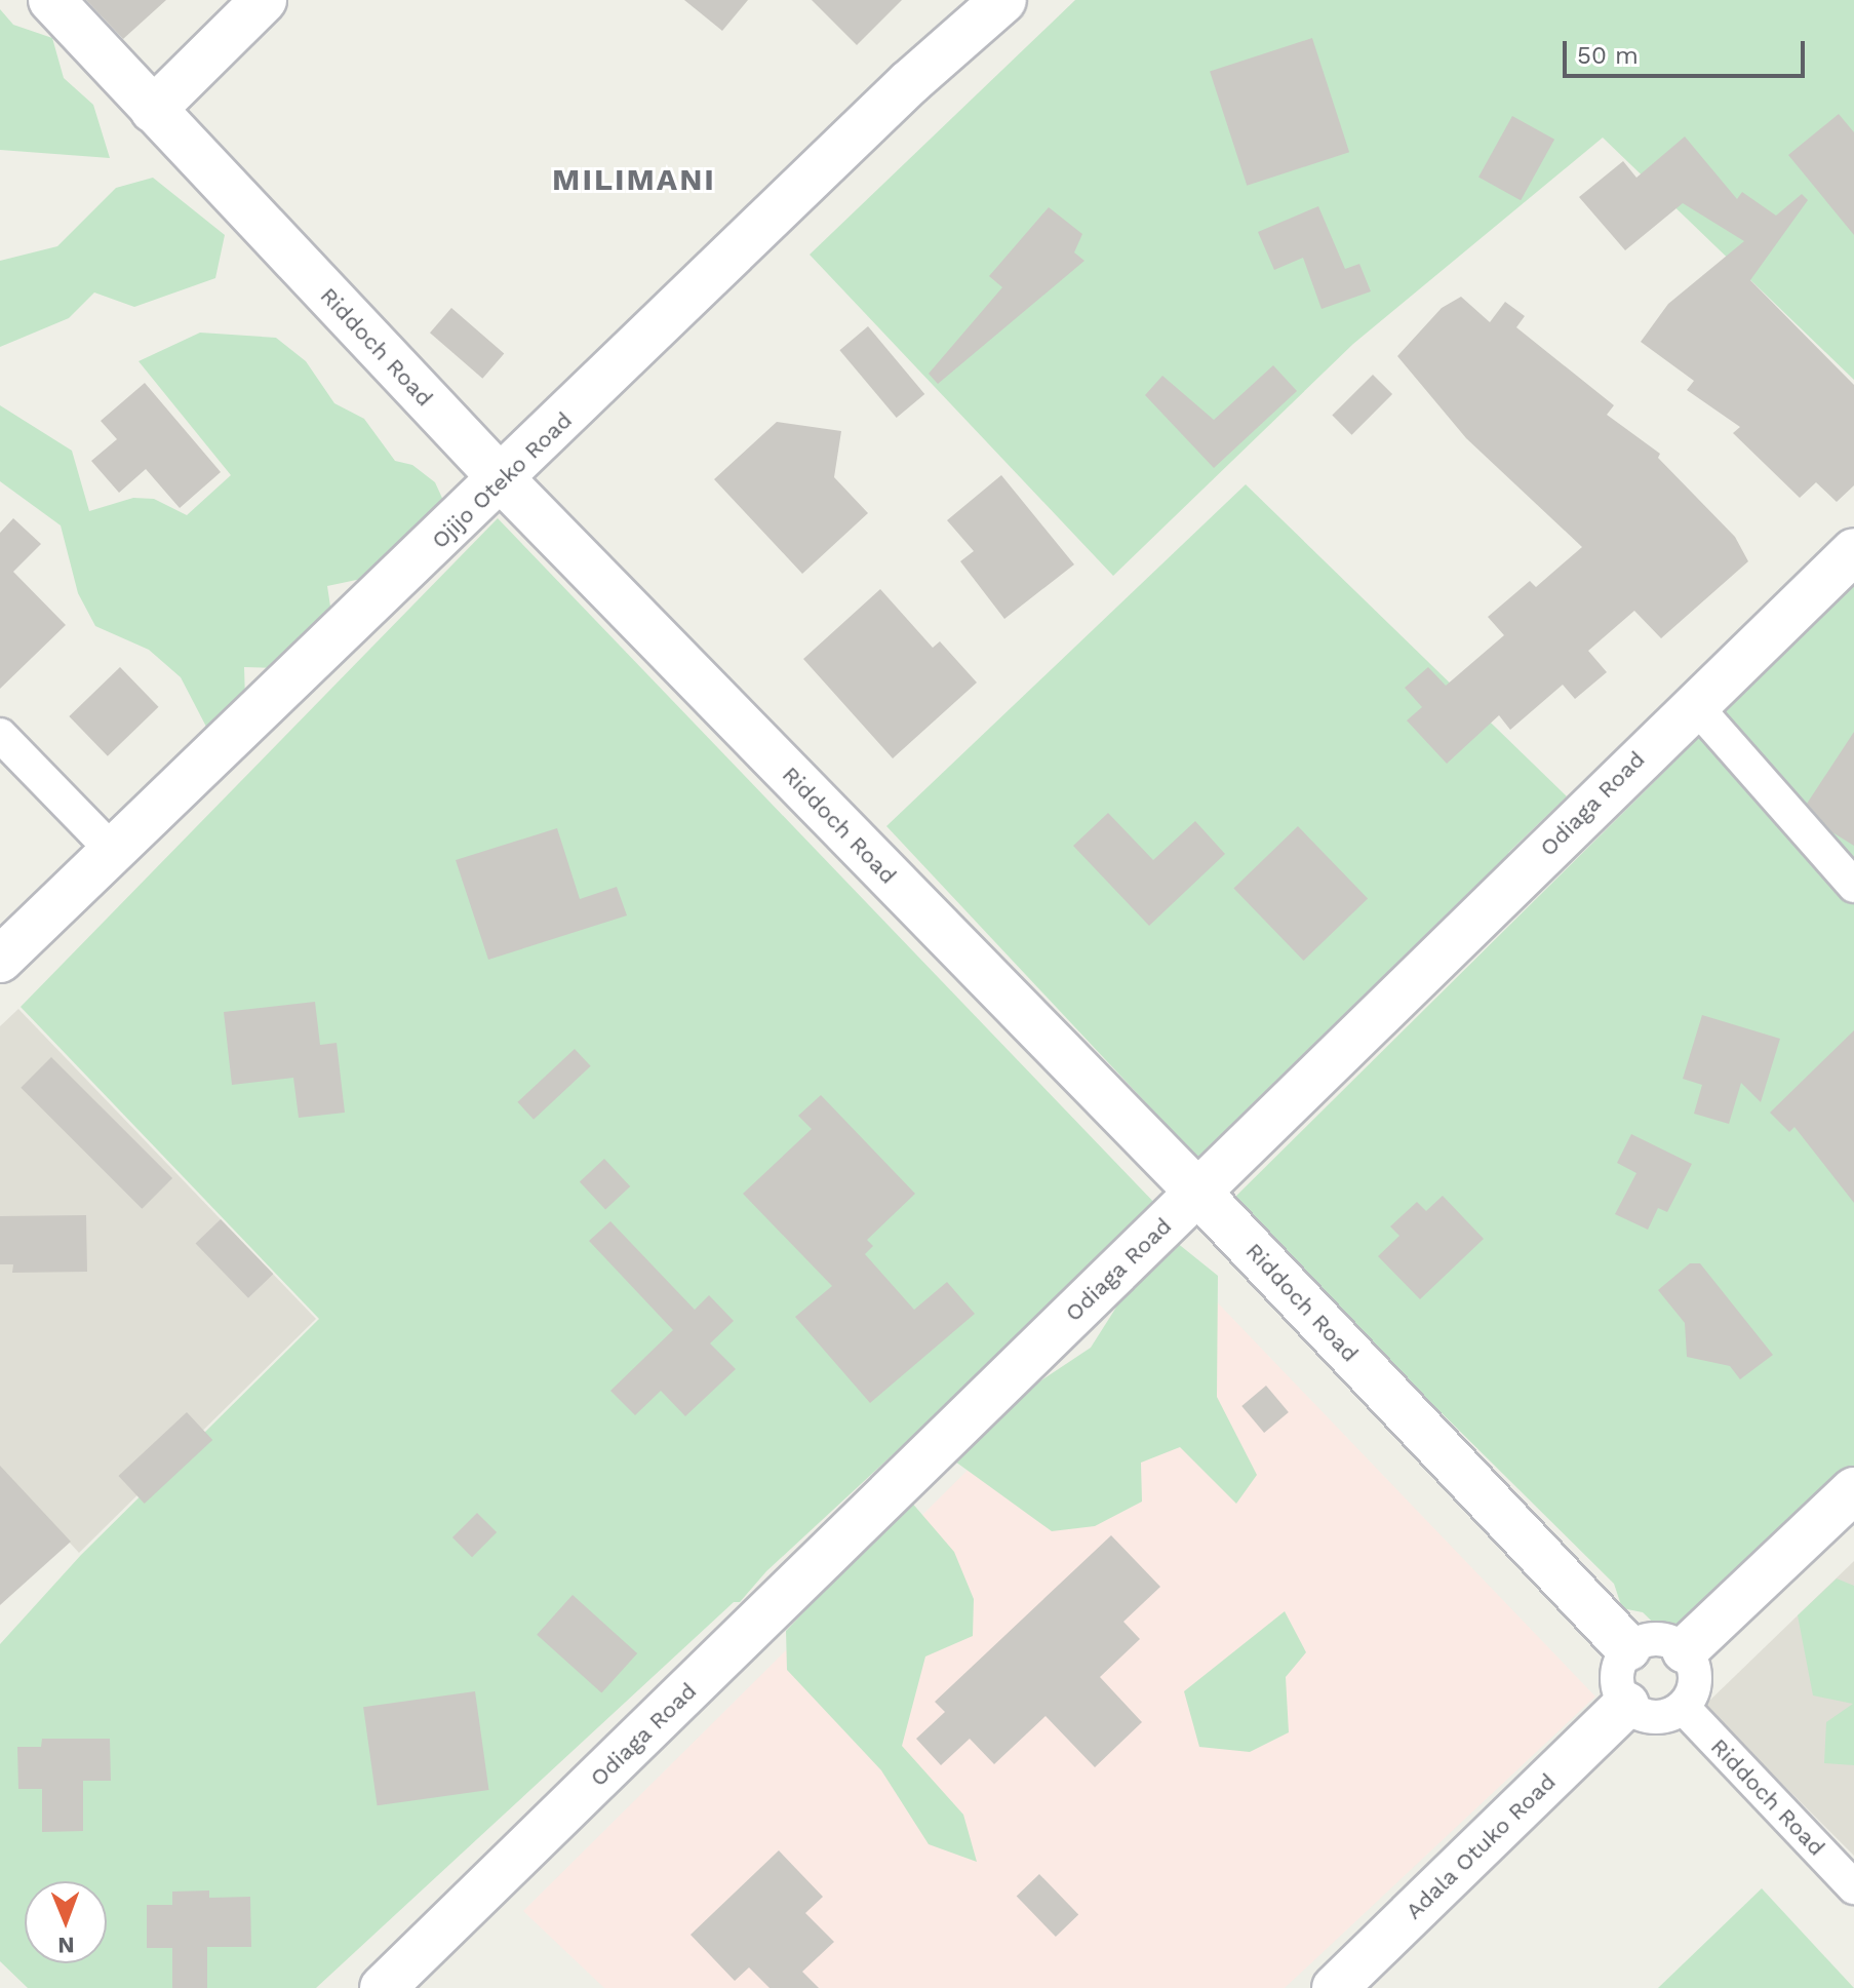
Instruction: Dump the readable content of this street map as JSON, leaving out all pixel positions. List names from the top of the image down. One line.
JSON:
{"streets":{"street":["Riddoch Road","Ojijo Oteko Road","Odiaga Road","Adala Otuko Road"]},"crossings":[["Riddoch Road","Ojijo Oteko Road"],["Riddoch Road","Odiaga Road"],["Riddoch Road","Adala Otuko Road"]],"districts":["MILIMANI"],"scale_bar":"50 m","north":"bottom"}
